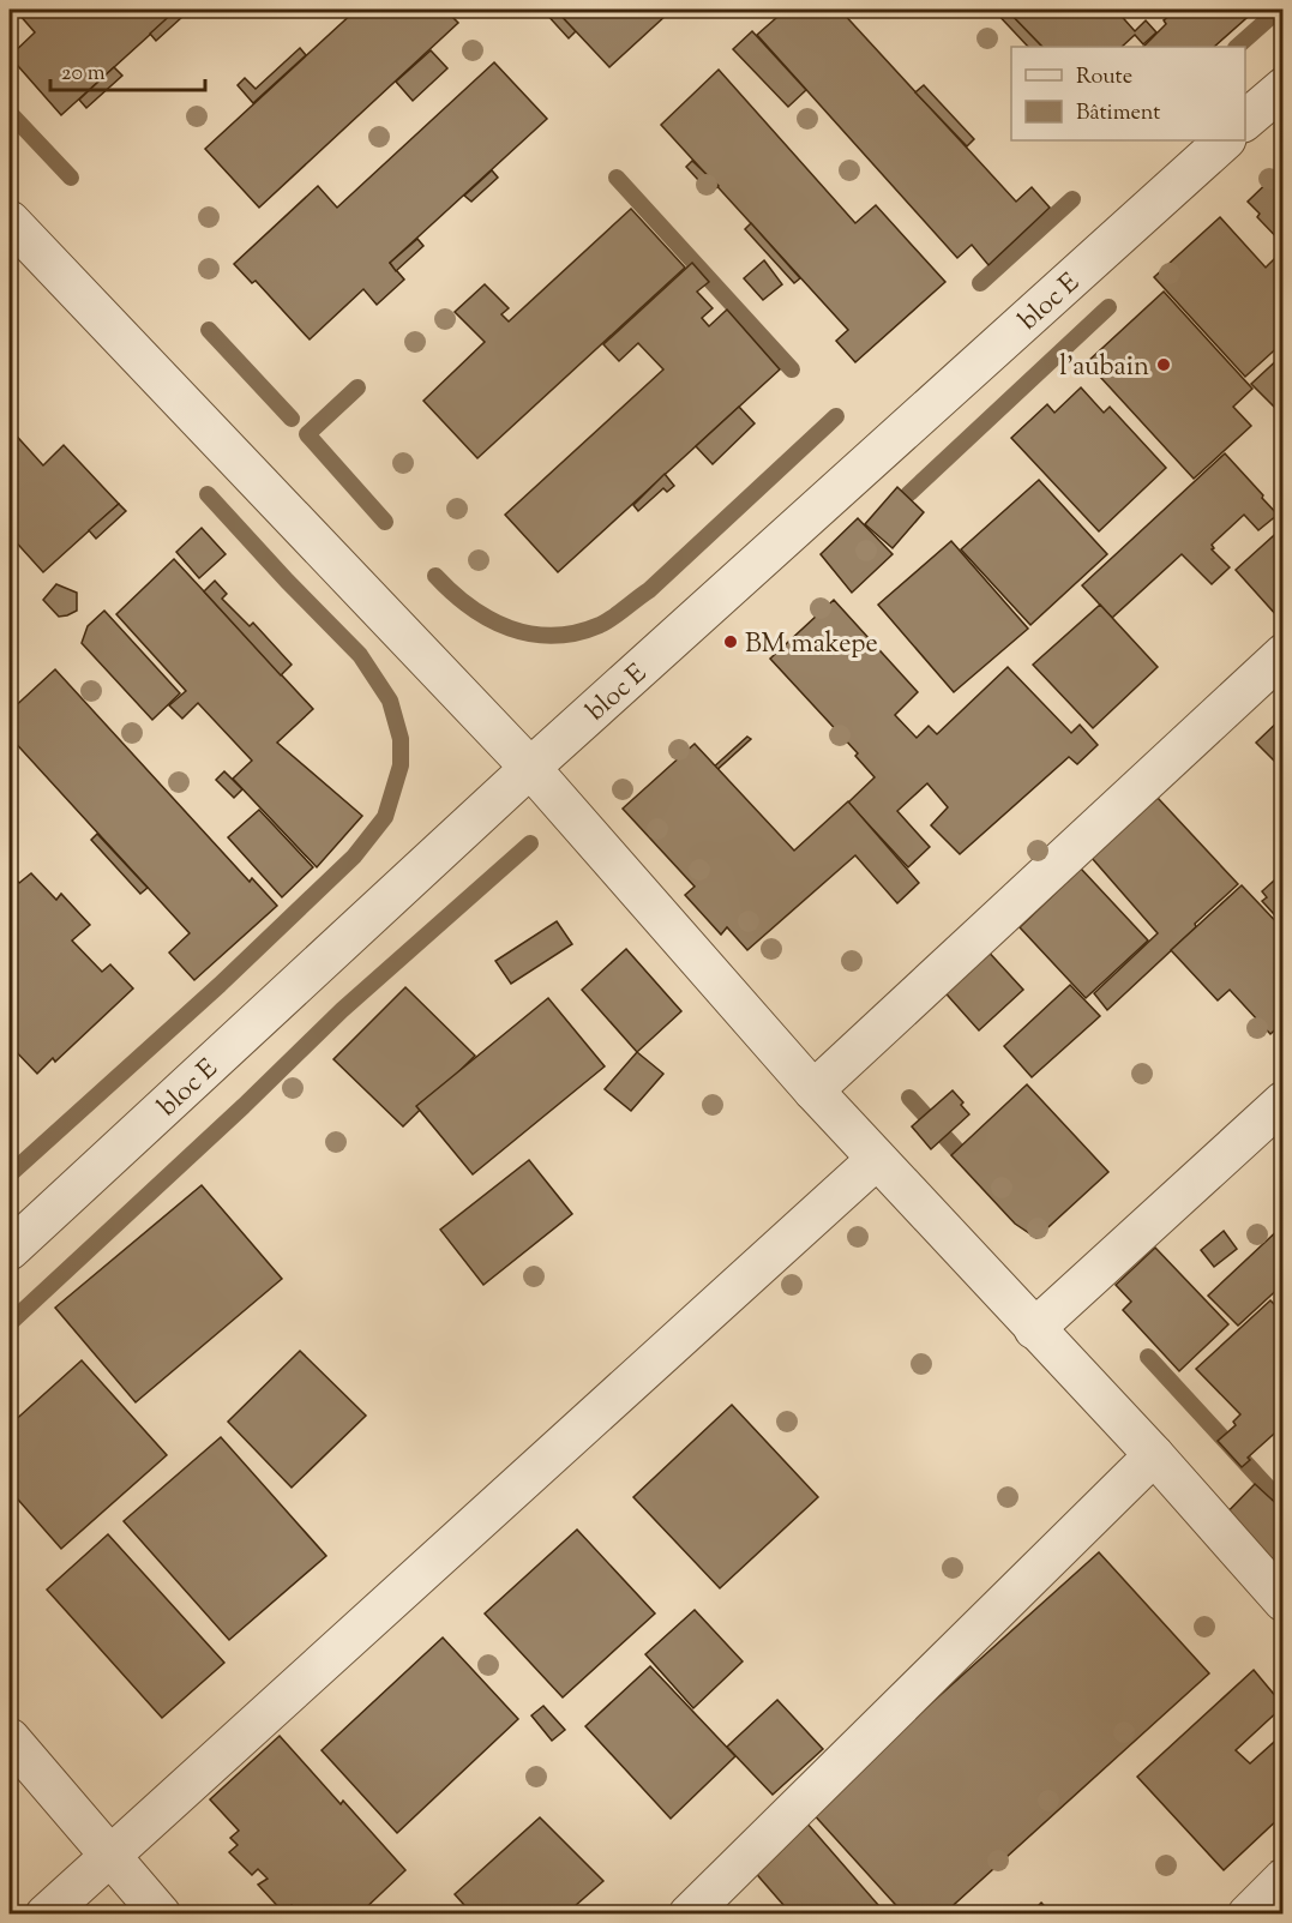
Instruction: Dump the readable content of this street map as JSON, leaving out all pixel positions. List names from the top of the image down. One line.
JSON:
{"streets":{"street":["bloc E"]},"places":["l'aubain","BM makepe"],"legend":["Route","Bâtiment"],"scale_bar":"20 m"}
